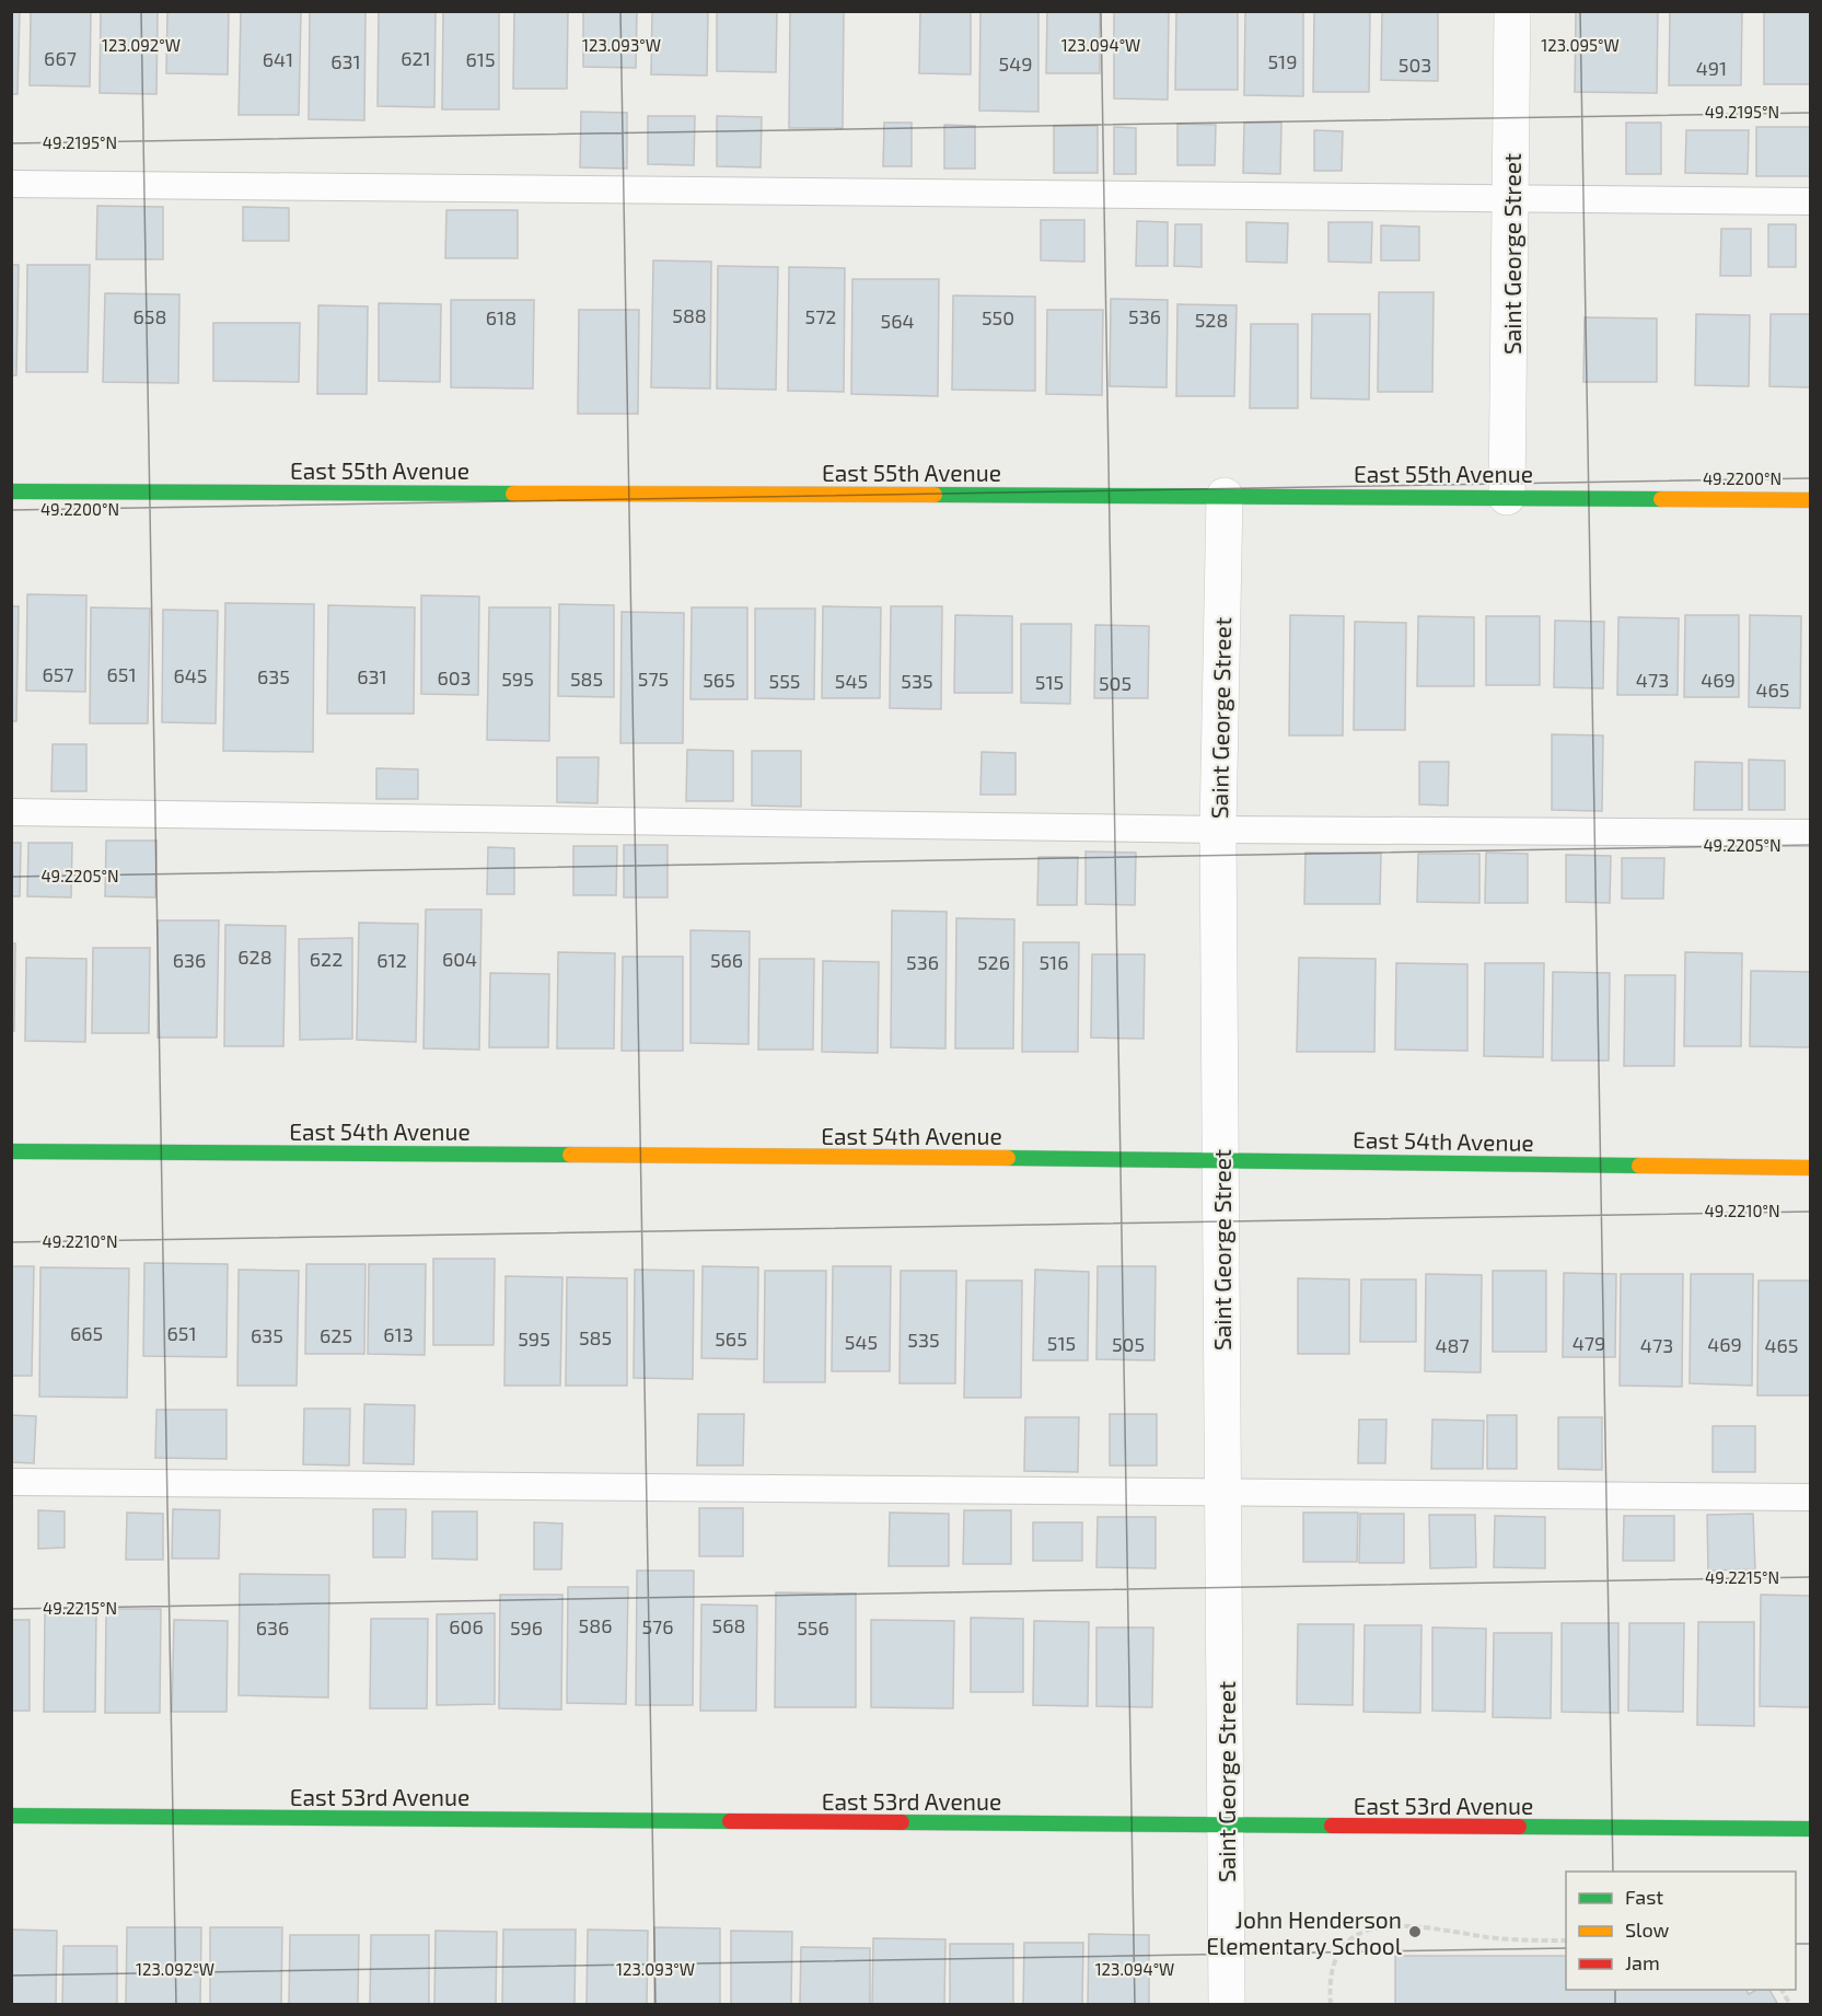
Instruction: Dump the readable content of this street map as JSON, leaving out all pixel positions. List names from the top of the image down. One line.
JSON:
{"streets":{"street":["Saint George Street","East 55th Avenue","East 54th Avenue","East 53rd Avenue"]},"crossings":[["Saint George Street","East 55th Avenue"],["Saint George Street","East 54th Avenue"],["Saint George Street","East 53rd Avenue"]],"places":["John Henderson Elementary School"],"house_numbers":["667","621","641","615","631","519","549","503","491","588","658","572","536","618","550","528","564","657","651","645","635","631","603","595","585","575","565","473","469","555","545","535","515","505","465","628","622","604","636","612","566","536","526","516","665","651","613","635","625","585","595","565","535","545","515","479","505","469","487","473","465","586","568","606","576","636","596","556"],"legend":["Fast","Slow","Jam"],"coordinates":["123.092°W","123.093°W","123.094°W","123.095°W","49.2195°N","49.2200°N","49.2205°N","49.2210°N","49.2215°N"]}
